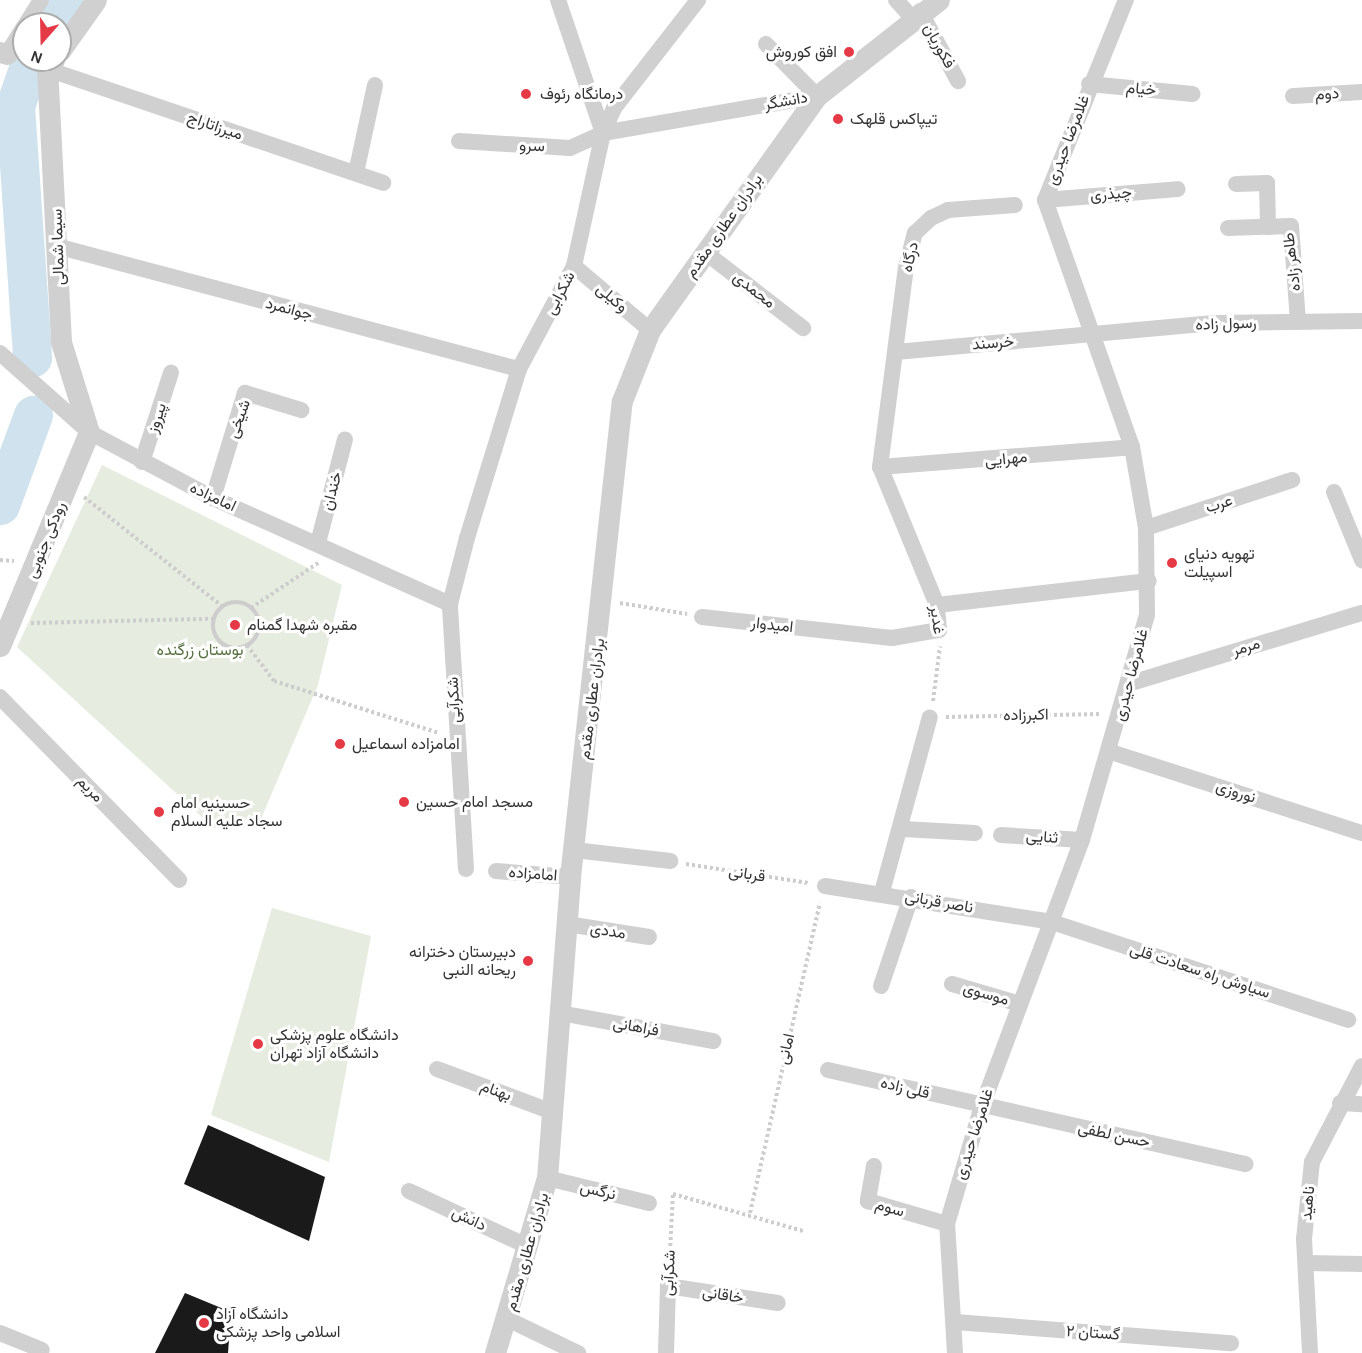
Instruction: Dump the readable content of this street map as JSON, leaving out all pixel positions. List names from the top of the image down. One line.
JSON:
{"streets":{"street":["فکوریان","خیام","دوم","دانشگر","میرزاتاراج","غلامرضا حیدری","سرو","چیذری","برادران عطاری مقدم","سیما شمالی","درگاه","طاهر زاده","محمدی","شکرابی","وکیلی","جوانمرد","رسول زاده","خرسند","پیروز","شیخی","مهرایی","خندان","امامزاده","عرب","رودکی جنوبی","غدیر","امیدوار","مرمر","شکرآبی","مریم","نوروزی","ثنایی","ناصر قربانی","مددی","سیاوش راه سعادت قلی","موسوی","فراهانی","قلی زاده","بهنام","حسن لطفی","نرگس","ناهید","سوم","دانش","خاقانی","گستان ۲"],"path":["اکبرزاده","قربانی","امانی"]},"crossings":[["فکوریان","دانشگر"],["خیام","غلامرضا حیدری"],["دانشگر","سرو"],["دانشگر","برادران عطاری مقدم"],["دانشگر","شکرابی"],["غلامرضا حیدری","چیذری"],["غلامرضا حیدری","رسول زاده"],["غلامرضا حیدری","خرسند"],["غلامرضا حیدری","مهرایی"],["غلامرضا حیدری","عرب"],["غلامرضا حیدری","مرمر"],["غلامرضا حیدری","اکبرزاده"],["غلامرضا حیدری","نوروزی"],["غلامرضا حیدری","ثنایی"],["غلامرضا حیدری","ناصر قربانی"],["غلامرضا حیدری","سیاوش راه سعادت قلی"],["غلامرضا حیدری","موسوی"],["غلامرضا حیدری","قلی زاده"],["غلامرضا حیدری","حسن لطفی"],["غلامرضا حیدری","سوم"],["غلامرضا حیدری","گستان ۲"],["سرو","شکرابی"],["برادران عطاری مقدم","محمدی"],["برادران عطاری مقدم","وکیلی"],["برادران عطاری مقدم","امامزاده"],["برادران عطاری مقدم","مددی"],["برادران عطاری مقدم","فراهانی"],["برادران عطاری مقدم","بهنام"],["برادران عطاری مقدم","نرگس"],["برادران عطاری مقدم","دانش"],["سیما شمالی","جوانمرد"],["سیما شمالی","امامزاده"],["سیما شمالی","رودکی جنوبی"],["درگاه","خرسند"],["طاهر زاده","رسول زاده"],["شکرابی","وکیلی"],["شکرابی","جوانمرد"],["شکرابی","امامزاده"],["شکرابی","شکرآبی"],["رسول زاده","خرسند"],["پیروز","امامزاده"],["شیخی","امامزاده"],["مهرایی","غدیر"],["خندان","امامزاده"],["امامزاده","رودکی جنوبی"],["امامزاده","شکرآبی"],["غدیر","امیدوار"],["غدیر","اکبرزاده"],["شکرآبی","امانی"],["شکرآبی","خاقانی"],["قربانی","ناصر قربانی"],["قربانی","امانی"],["ناصر قربانی","سیاوش راه سعادت قلی"],["ناصر قربانی","امانی"],["قلی زاده","حسن لطفی"]],"parks":["بوستان زرگنده"],"places":["افق کوروش","درمانگاه رئوف","تیپاکس قلهک","تهویه دنیای اسپیلت","مقبره شهدا گمنام","امامزاده اسماعیل","مسجد امام حسین","حسینیه امام سجاد علیه السلام","دبیرستان دخترانه ریحانه النبی","دانشگاه علوم پزشکی دانشگاه آزاد تهران","دانشگاه آزاد اسلامی واحد پزشکی"],"north":"bottom"}
